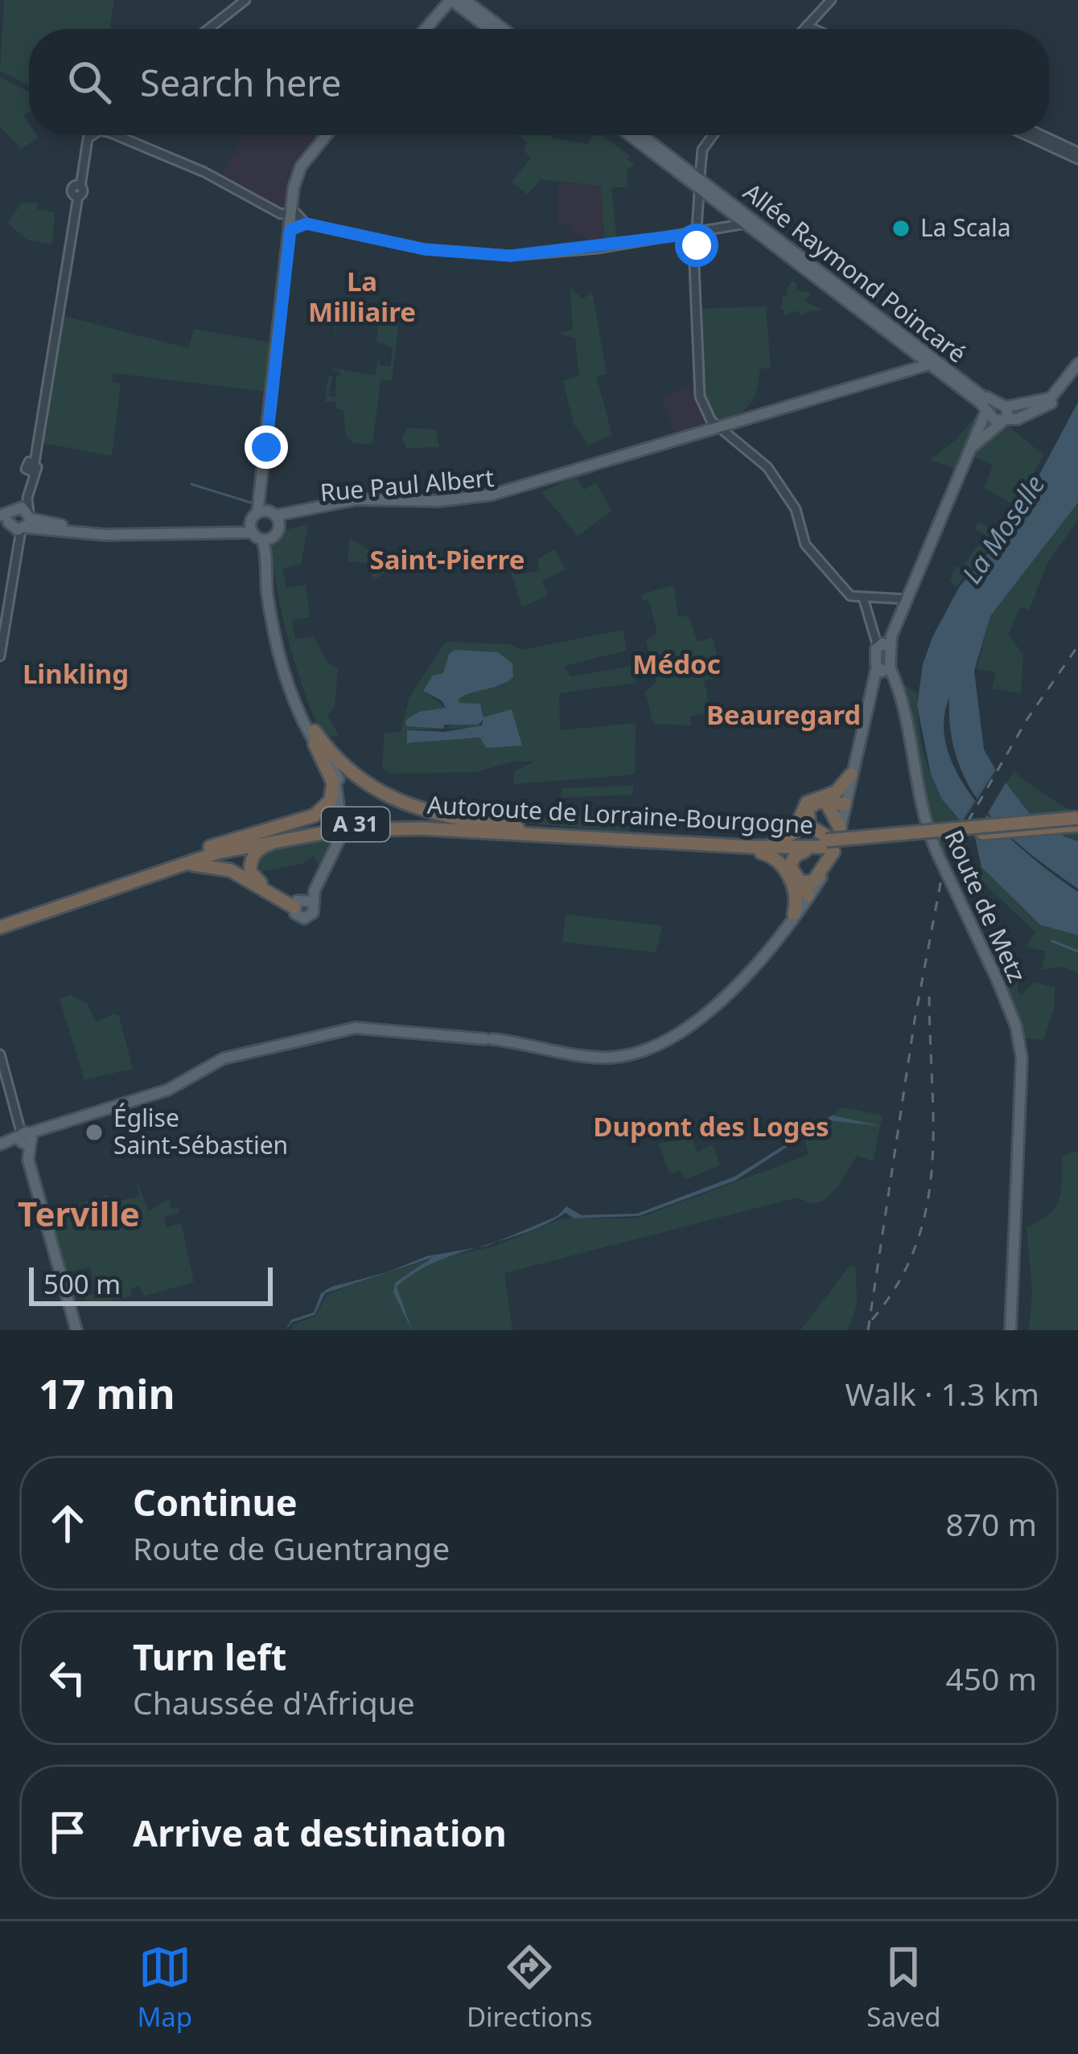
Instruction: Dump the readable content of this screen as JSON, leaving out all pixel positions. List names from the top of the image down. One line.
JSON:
{"streets":{"highway":["Autoroute de Lorraine-Bourgogne","A 31"],"main road":["Allée Raymond Poincaré","Rue Paul Albert","Route de Metz"]},"crossings":[["Allée Raymond Poincaré","Rue Paul Albert"]],"districts":["La Milliaire","Saint-Pierre","Médoc","Linkling","Beauregard","Dupont des Loges","Terville"],"water":["La Moselle"],"places":["La Scala","Église Saint-Sébastien"],"scale_bar":"500 m","page":{"search":"Search here","scale":"500 m","heading":["17 min","Walk · 1.3 km"],"list":[["Continue","Route de Guentrange","870 m"],["Turn left","Chaussée d'Afrique","450 m"],"Arrive at destination"],"nav":["Map","Directions","Saved"]}}
